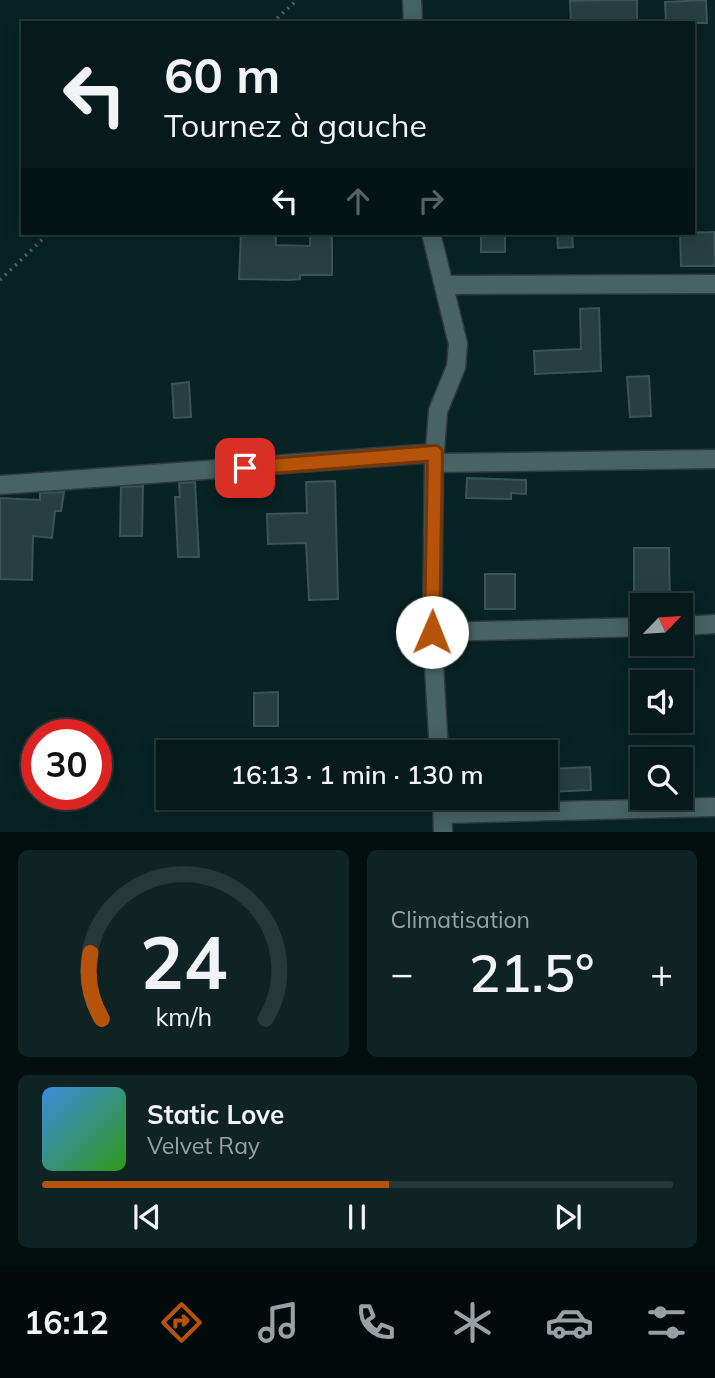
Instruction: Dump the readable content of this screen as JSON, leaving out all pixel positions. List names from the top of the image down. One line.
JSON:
{"north":"top right","page":{"turn":["60 m","Tournez à gauche"],"limit":"30","trip":"16:13 · 1 min · 130 m","tile":"Climatisation","heat":["−","21.5°","+"],"song":["Static Love","Velvet Ray"],"tabs":"16:12","gauge":["24","km/h"]}}
